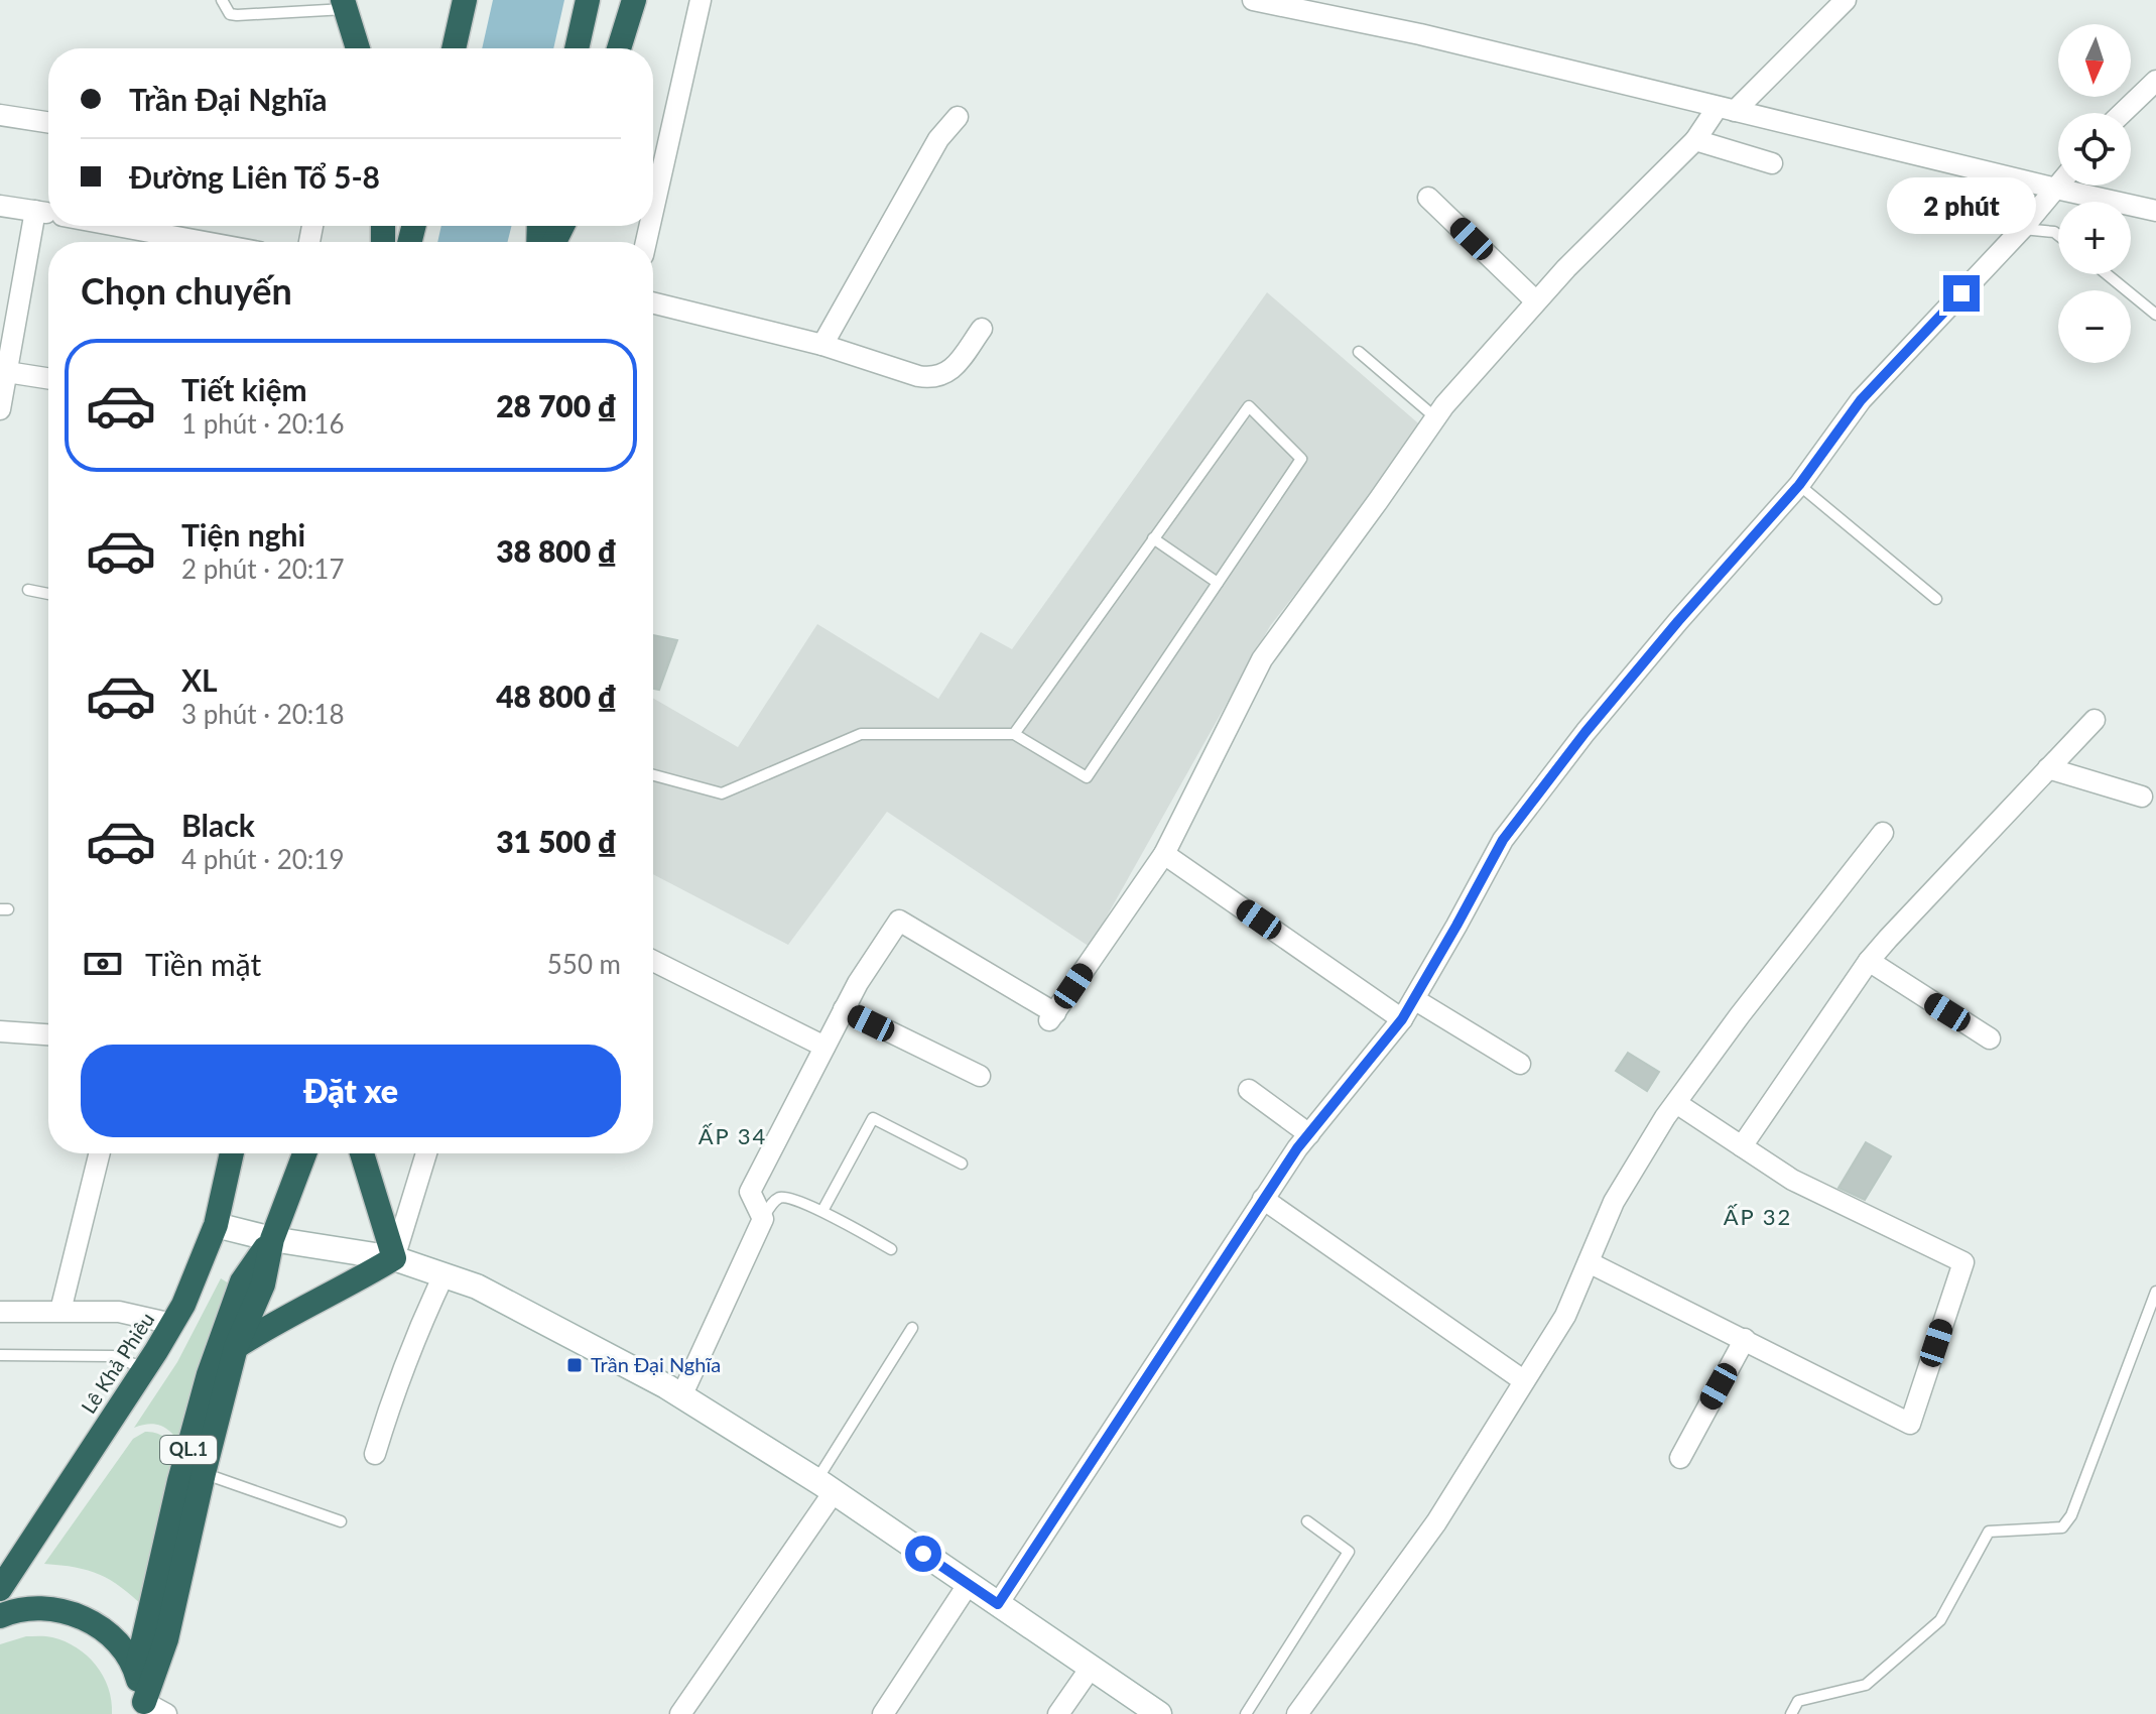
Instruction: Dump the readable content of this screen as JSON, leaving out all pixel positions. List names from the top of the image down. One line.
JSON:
{"streets":{"highway":["Lê Khả Phiêu","QL.1"]},"districts":["ẤP 34","ẤP 32"],"places":{"transit":["Trần Đại Nghĩa"]},"north":"bottom","page":{"map_buttons":["+","−"],"banner":["Trần Đại Nghĩa","Đường Liên Tổ 5-8"],"bubble":"2 phút","heading":"Chọn chuyến","list":[{"name":"Tiết kiệm","note":"1 phút · 20:16","value":"28 700 ₫"},{"name":"Tiện nghi","note":"2 phút · 20:17","value":"38 800 ₫"},{"name":"XL","note":"3 phút · 20:18","value":"48 800 ₫"},{"name":"Black","note":"4 phút · 20:19","value":"31 500 ₫"}],"pay":["Tiền mặt","550 m"],"buttons":"Đặt xe"}}
